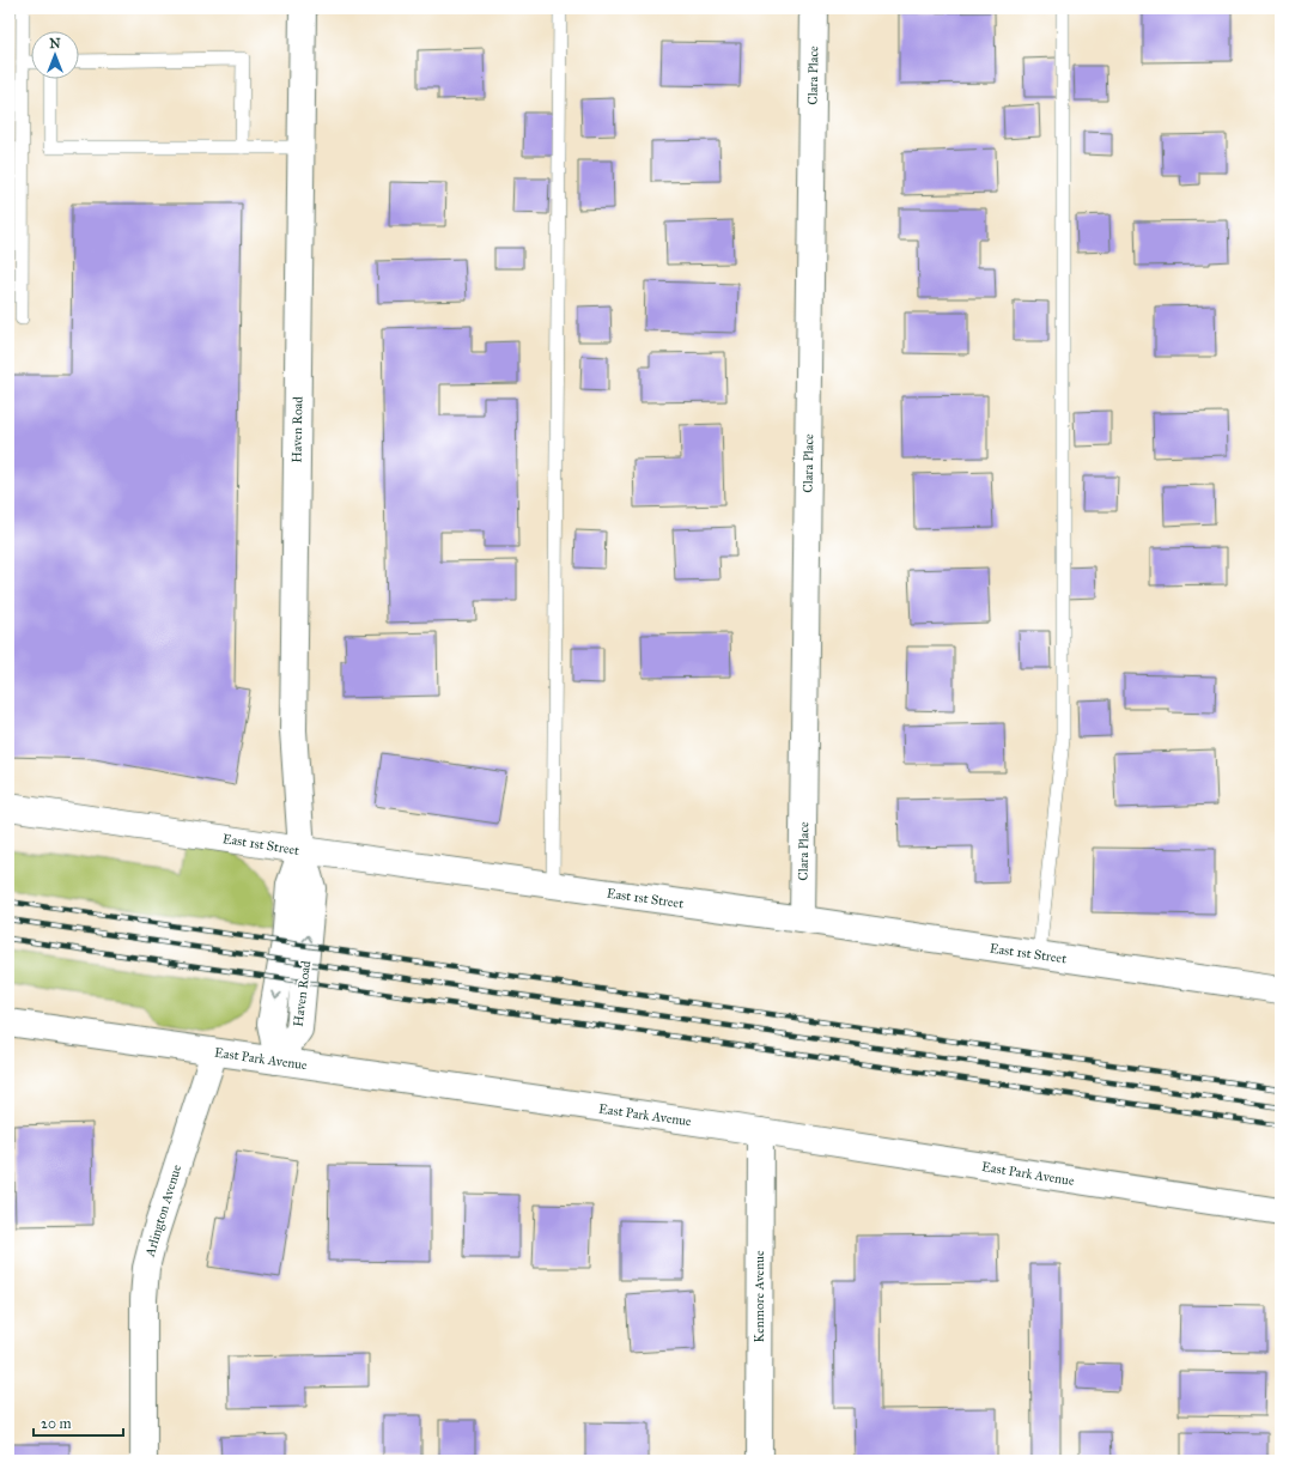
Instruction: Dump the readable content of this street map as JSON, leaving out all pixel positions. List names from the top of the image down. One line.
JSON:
{"streets":{"street":["Clara Place","Haven Road","East 1st Street","East Park Avenue","Arlington Avenue","Kenmore Avenue"]},"crossings":[["Clara Place","East 1st Street"],["Haven Road","East 1st Street"],["Haven Road","East Park Avenue"],["East Park Avenue","Arlington Avenue"],["East Park Avenue","Kenmore Avenue"]],"scale_bar":"20 m","north":"top"}
